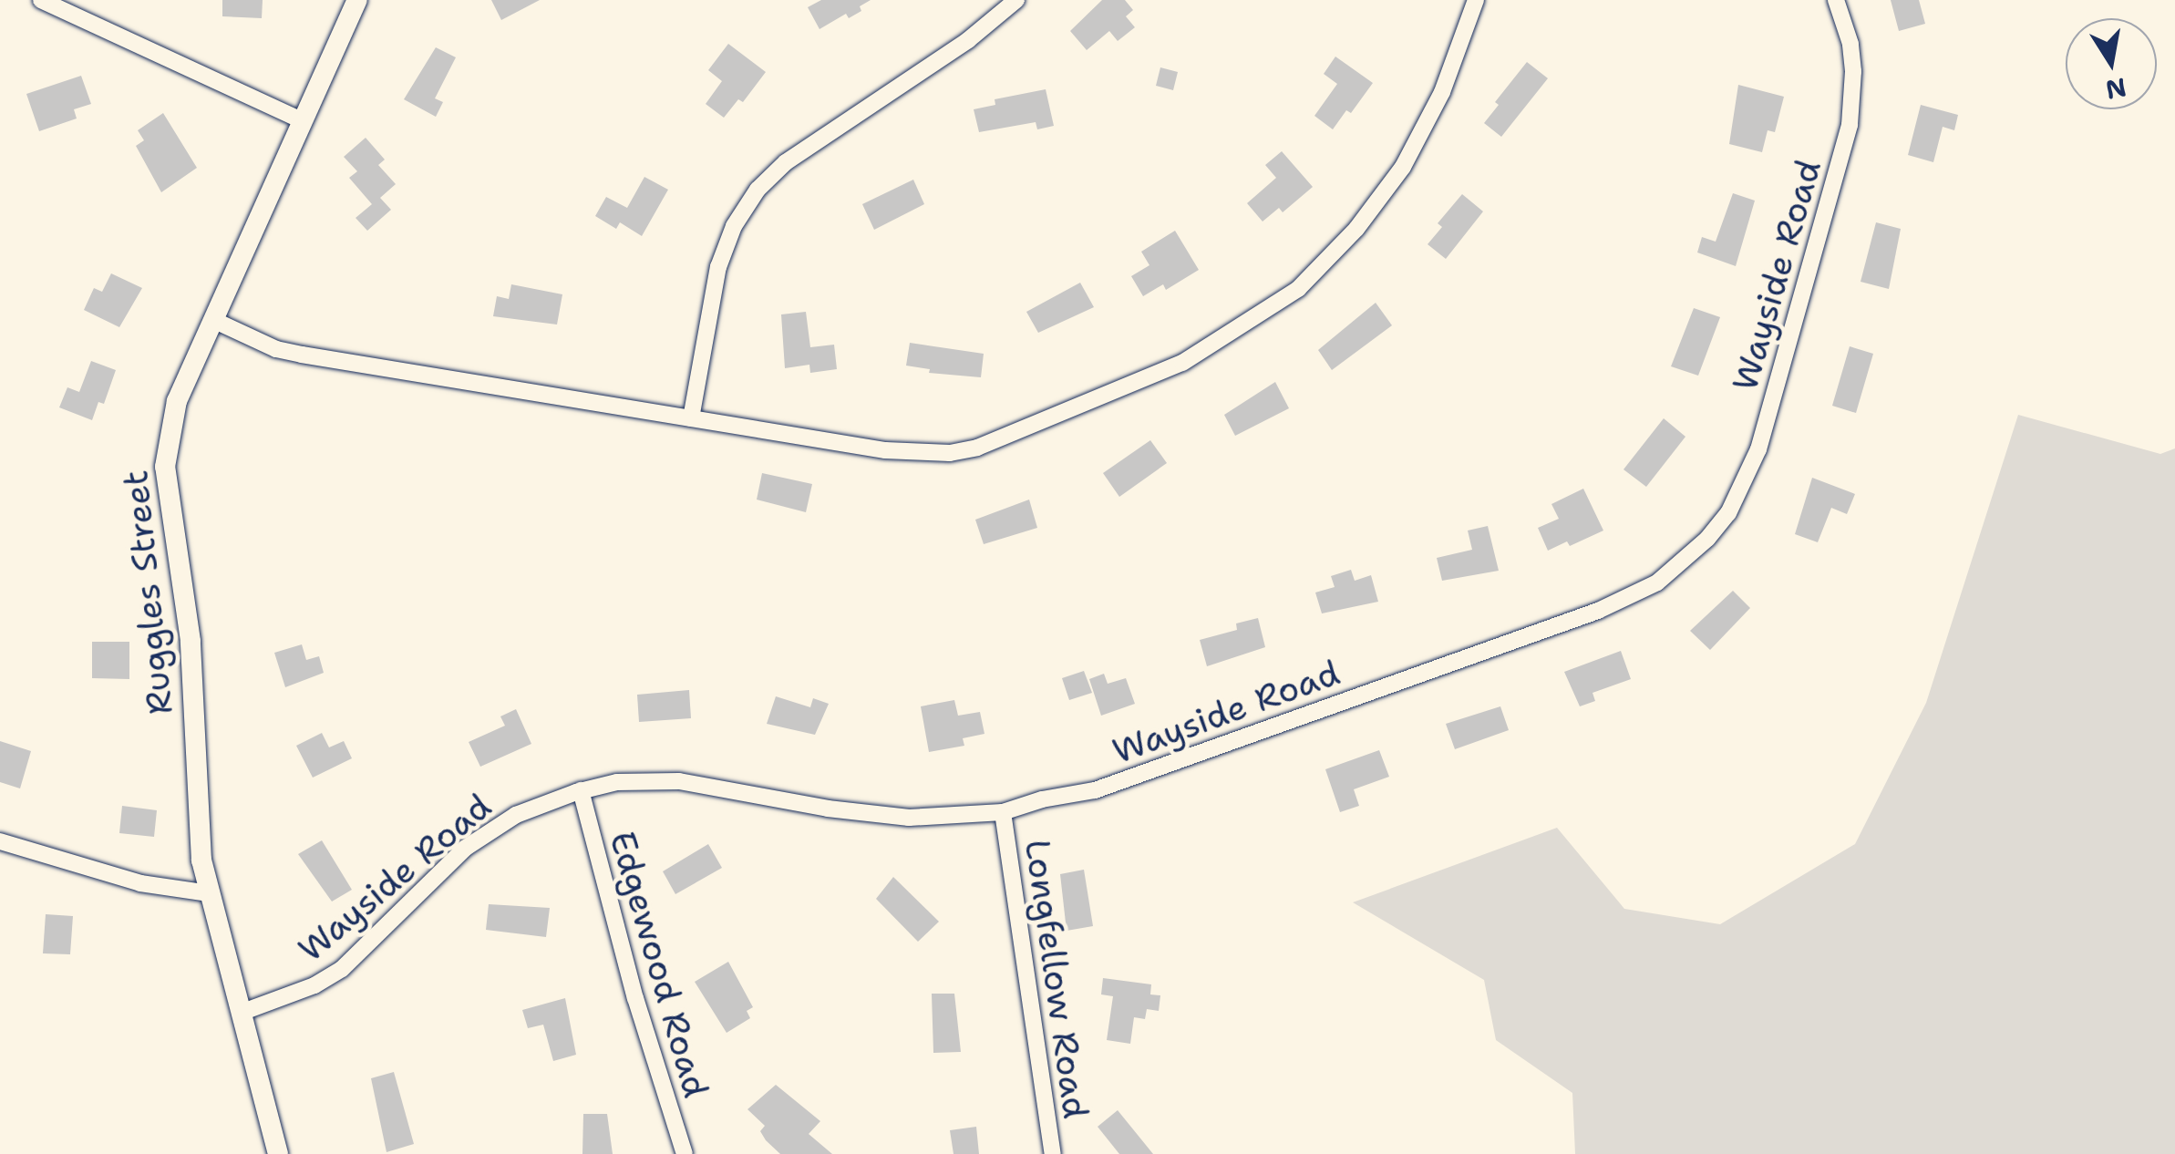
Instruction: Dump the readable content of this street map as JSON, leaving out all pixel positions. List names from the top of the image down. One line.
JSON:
{"streets":{"street":["Wayside Road","Ruggles Street","Edgewood Road","Longfellow Road"]},"crossings":[["Wayside Road","Ruggles Street"],["Wayside Road","Edgewood Road"],["Wayside Road","Longfellow Road"]],"north":"bottom"}
